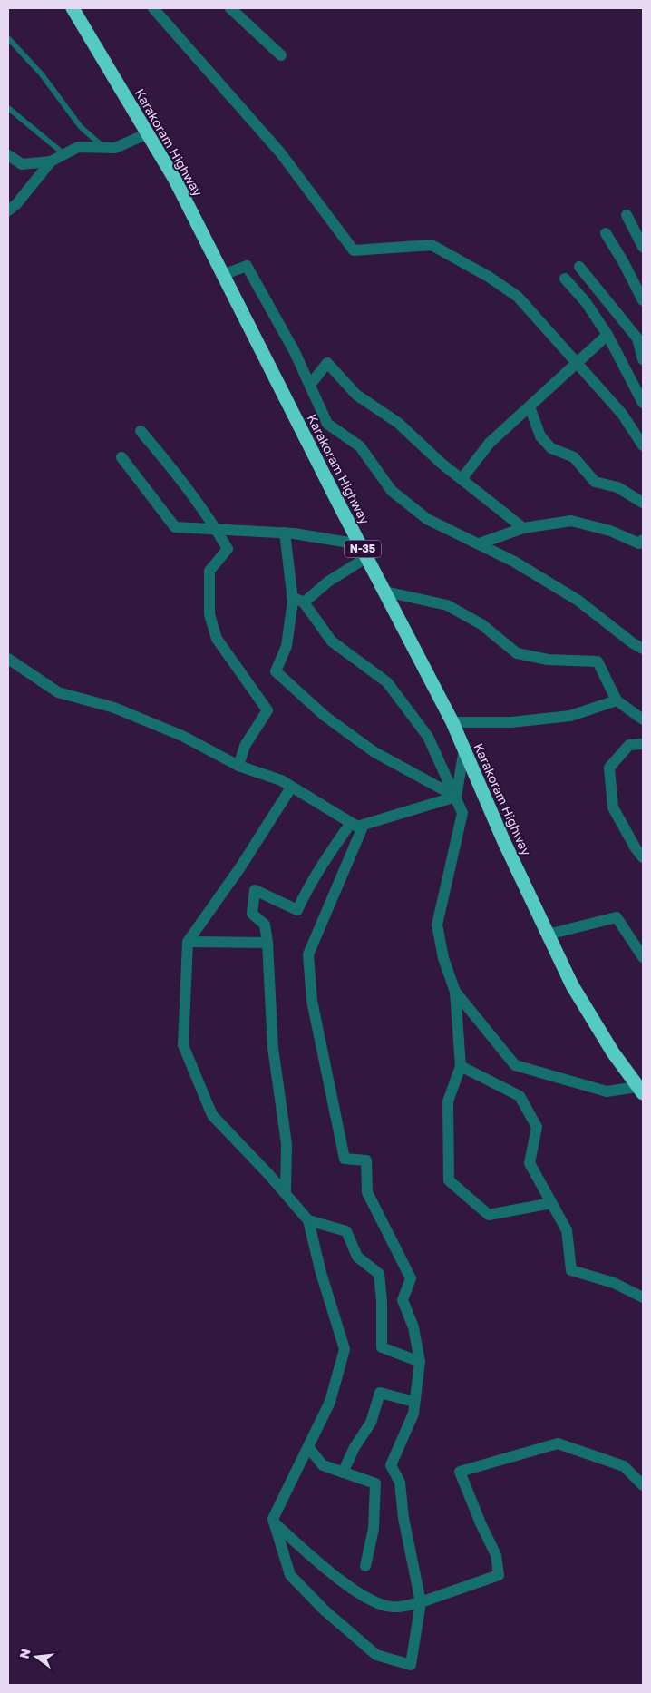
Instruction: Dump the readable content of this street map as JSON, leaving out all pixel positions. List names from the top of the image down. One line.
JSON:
{"streets":{"highway":["Karakoram Highway","N-35"]},"north":"left"}
